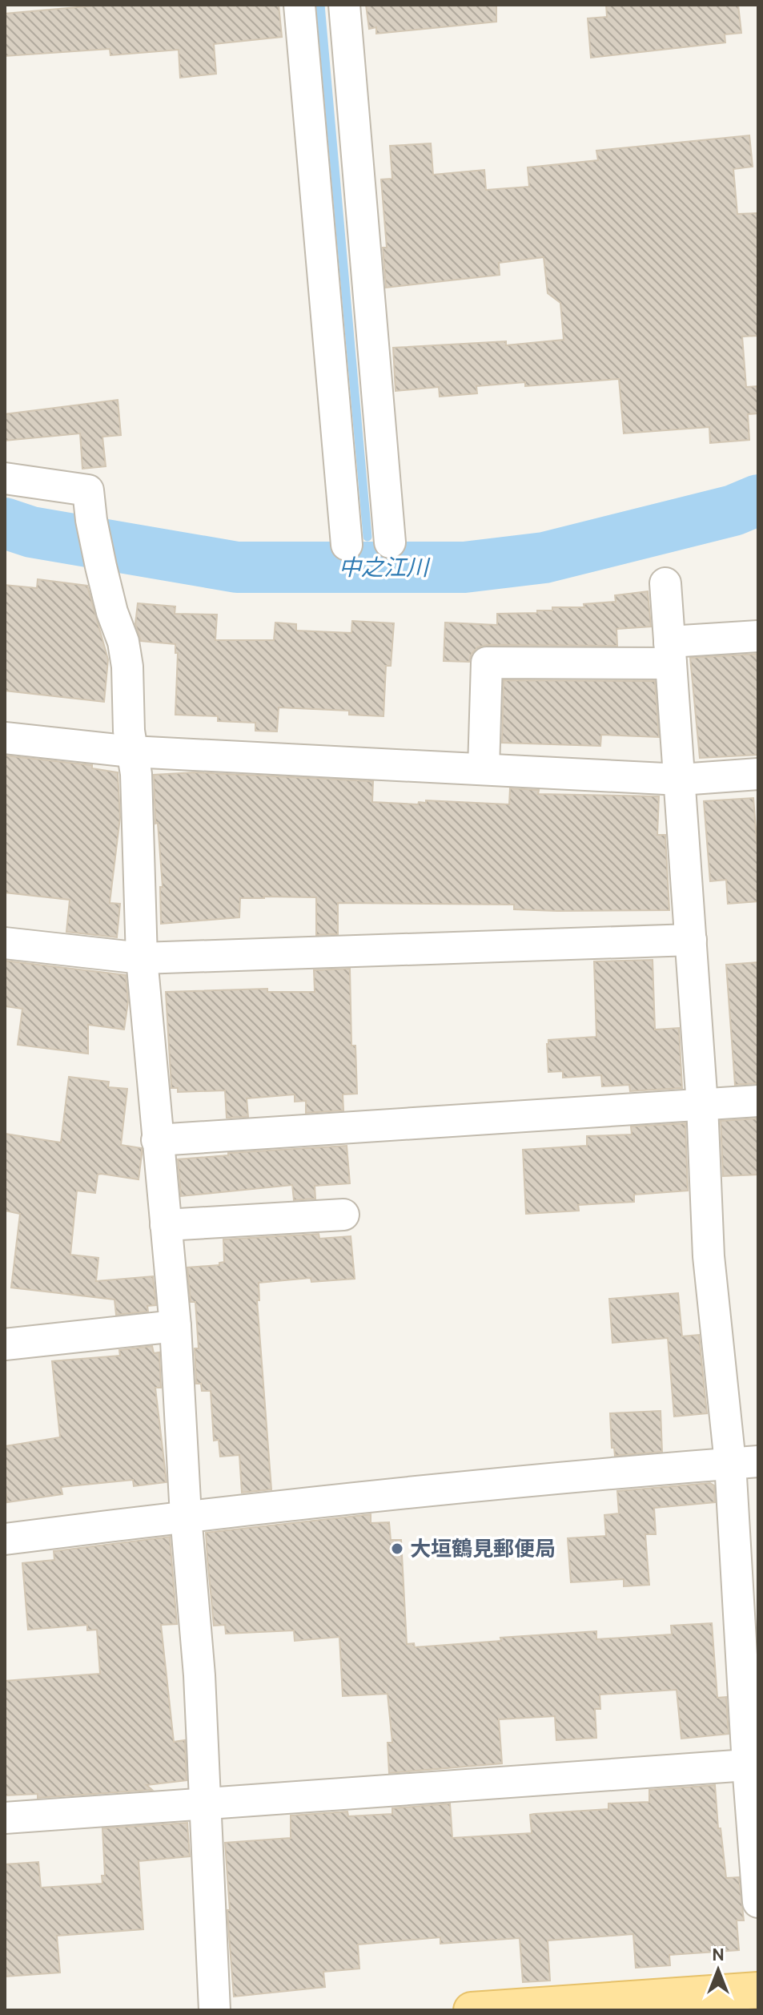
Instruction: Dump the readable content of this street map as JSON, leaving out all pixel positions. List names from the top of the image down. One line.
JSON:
{"water":["中之江川"],"places":["大垣鶴見郵便局"],"north":"top"}
